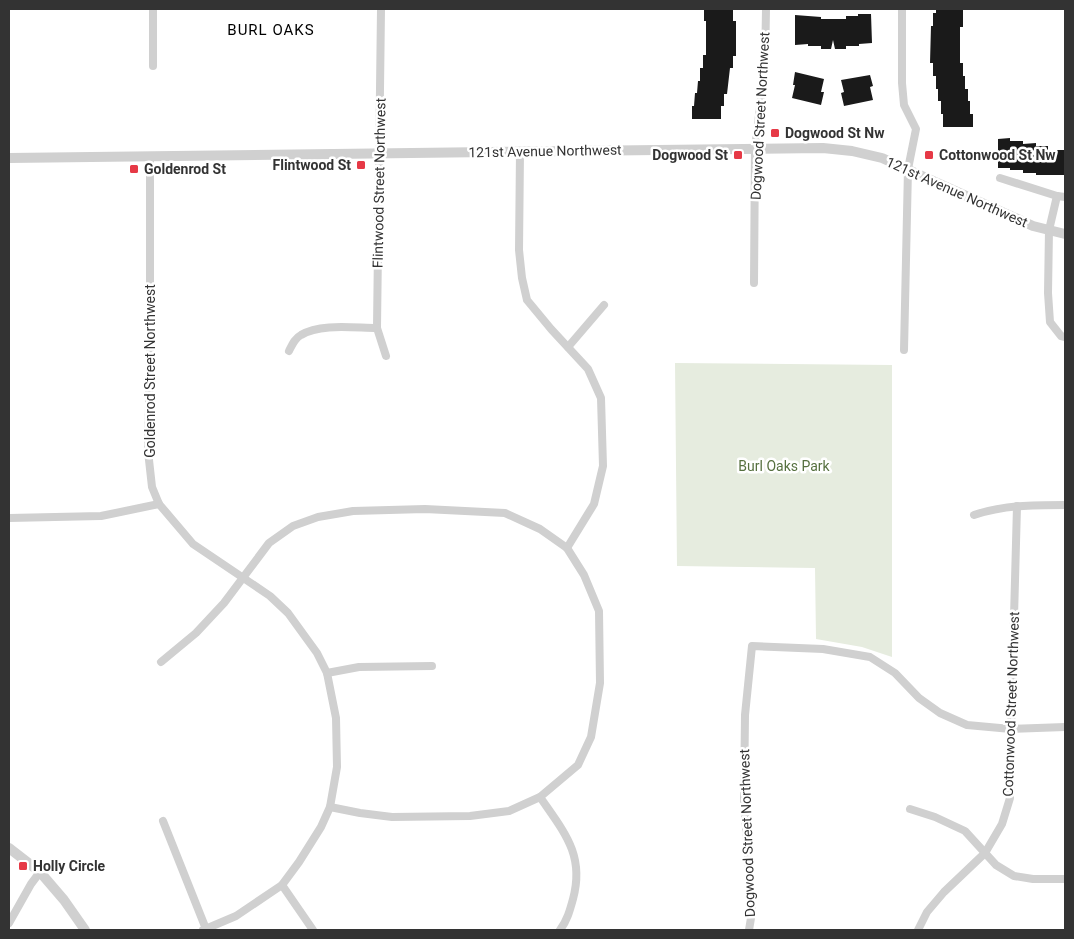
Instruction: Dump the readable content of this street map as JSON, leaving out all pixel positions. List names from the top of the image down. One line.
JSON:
{"streets":{"street":["Dogwood Street Northwest","121st Avenue Northwest","Flintwood Street Northwest","Goldenrod Street Northwest","Cottonwood Street Northwest"]},"crossings":[["Dogwood Street Northwest","121st Avenue Northwest"],["Dogwood Street Northwest","Cottonwood Street Northwest"],["121st Avenue Northwest","Flintwood Street Northwest"],["121st Avenue Northwest","Goldenrod Street Northwest"]],"districts":["BURL OAKS"],"parks":["Burl Oaks Park"],"places":{"transit":["Dogwood St Nw","Dogwood St","Cottonwood St Nw","Flintwood St","Goldenrod St","Holly Circle"]}}
